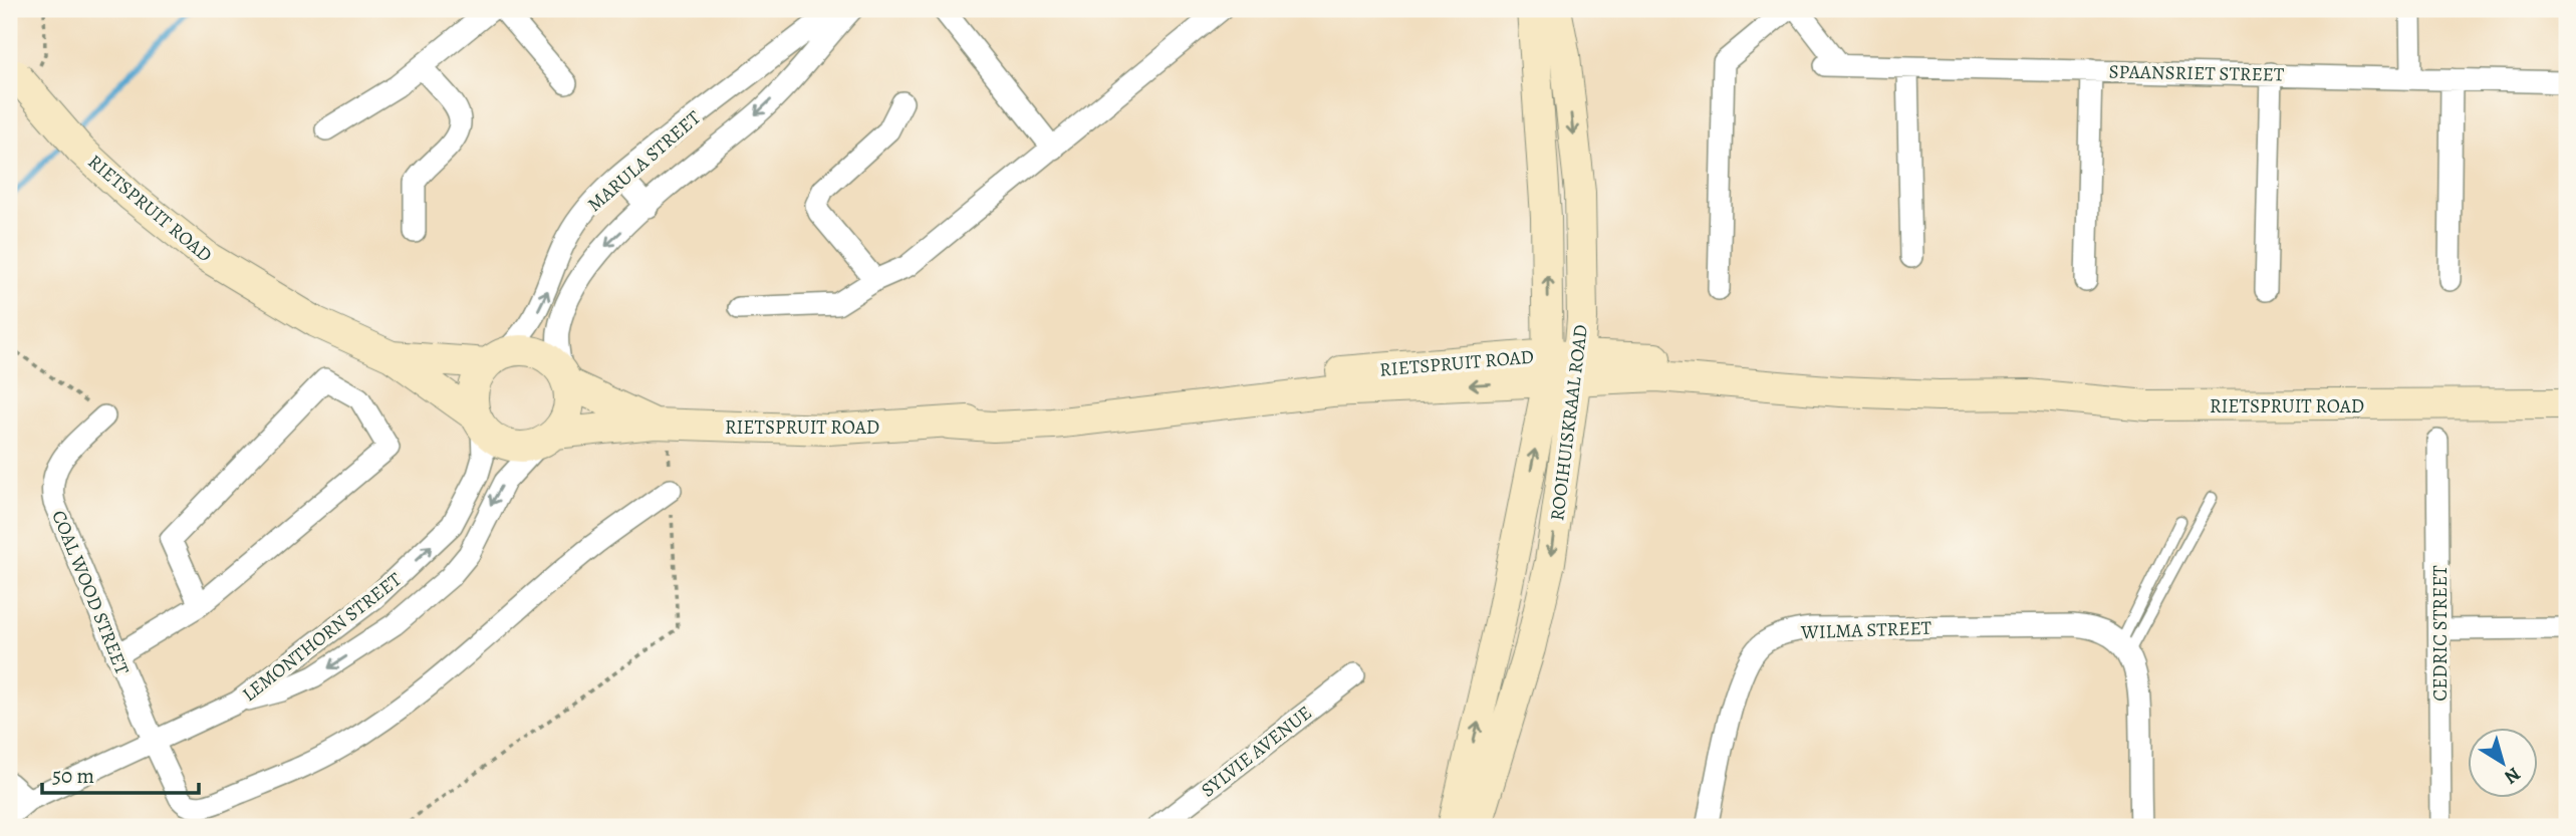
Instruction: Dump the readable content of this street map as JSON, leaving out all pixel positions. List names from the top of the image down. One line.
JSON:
{"streets":{"street":["SPAANSRIET STREET","MARULA STREET","RIETSPRUIT ROAD","ROOIHUISKRAAL ROAD","COAL WOOD STREET","WILMA STREET","CEDRIC STREET","LEMONTHORN STREET","SYLVIE AVENUE"]},"crossings":[["MARULA STREET","RIETSPRUIT ROAD"],["MARULA STREET","LEMONTHORN STREET"],["RIETSPRUIT ROAD","ROOIHUISKRAAL ROAD"],["RIETSPRUIT ROAD","LEMONTHORN STREET"],["COAL WOOD STREET","LEMONTHORN STREET"]],"scale_bar":"50 m","north":"bottom right"}
